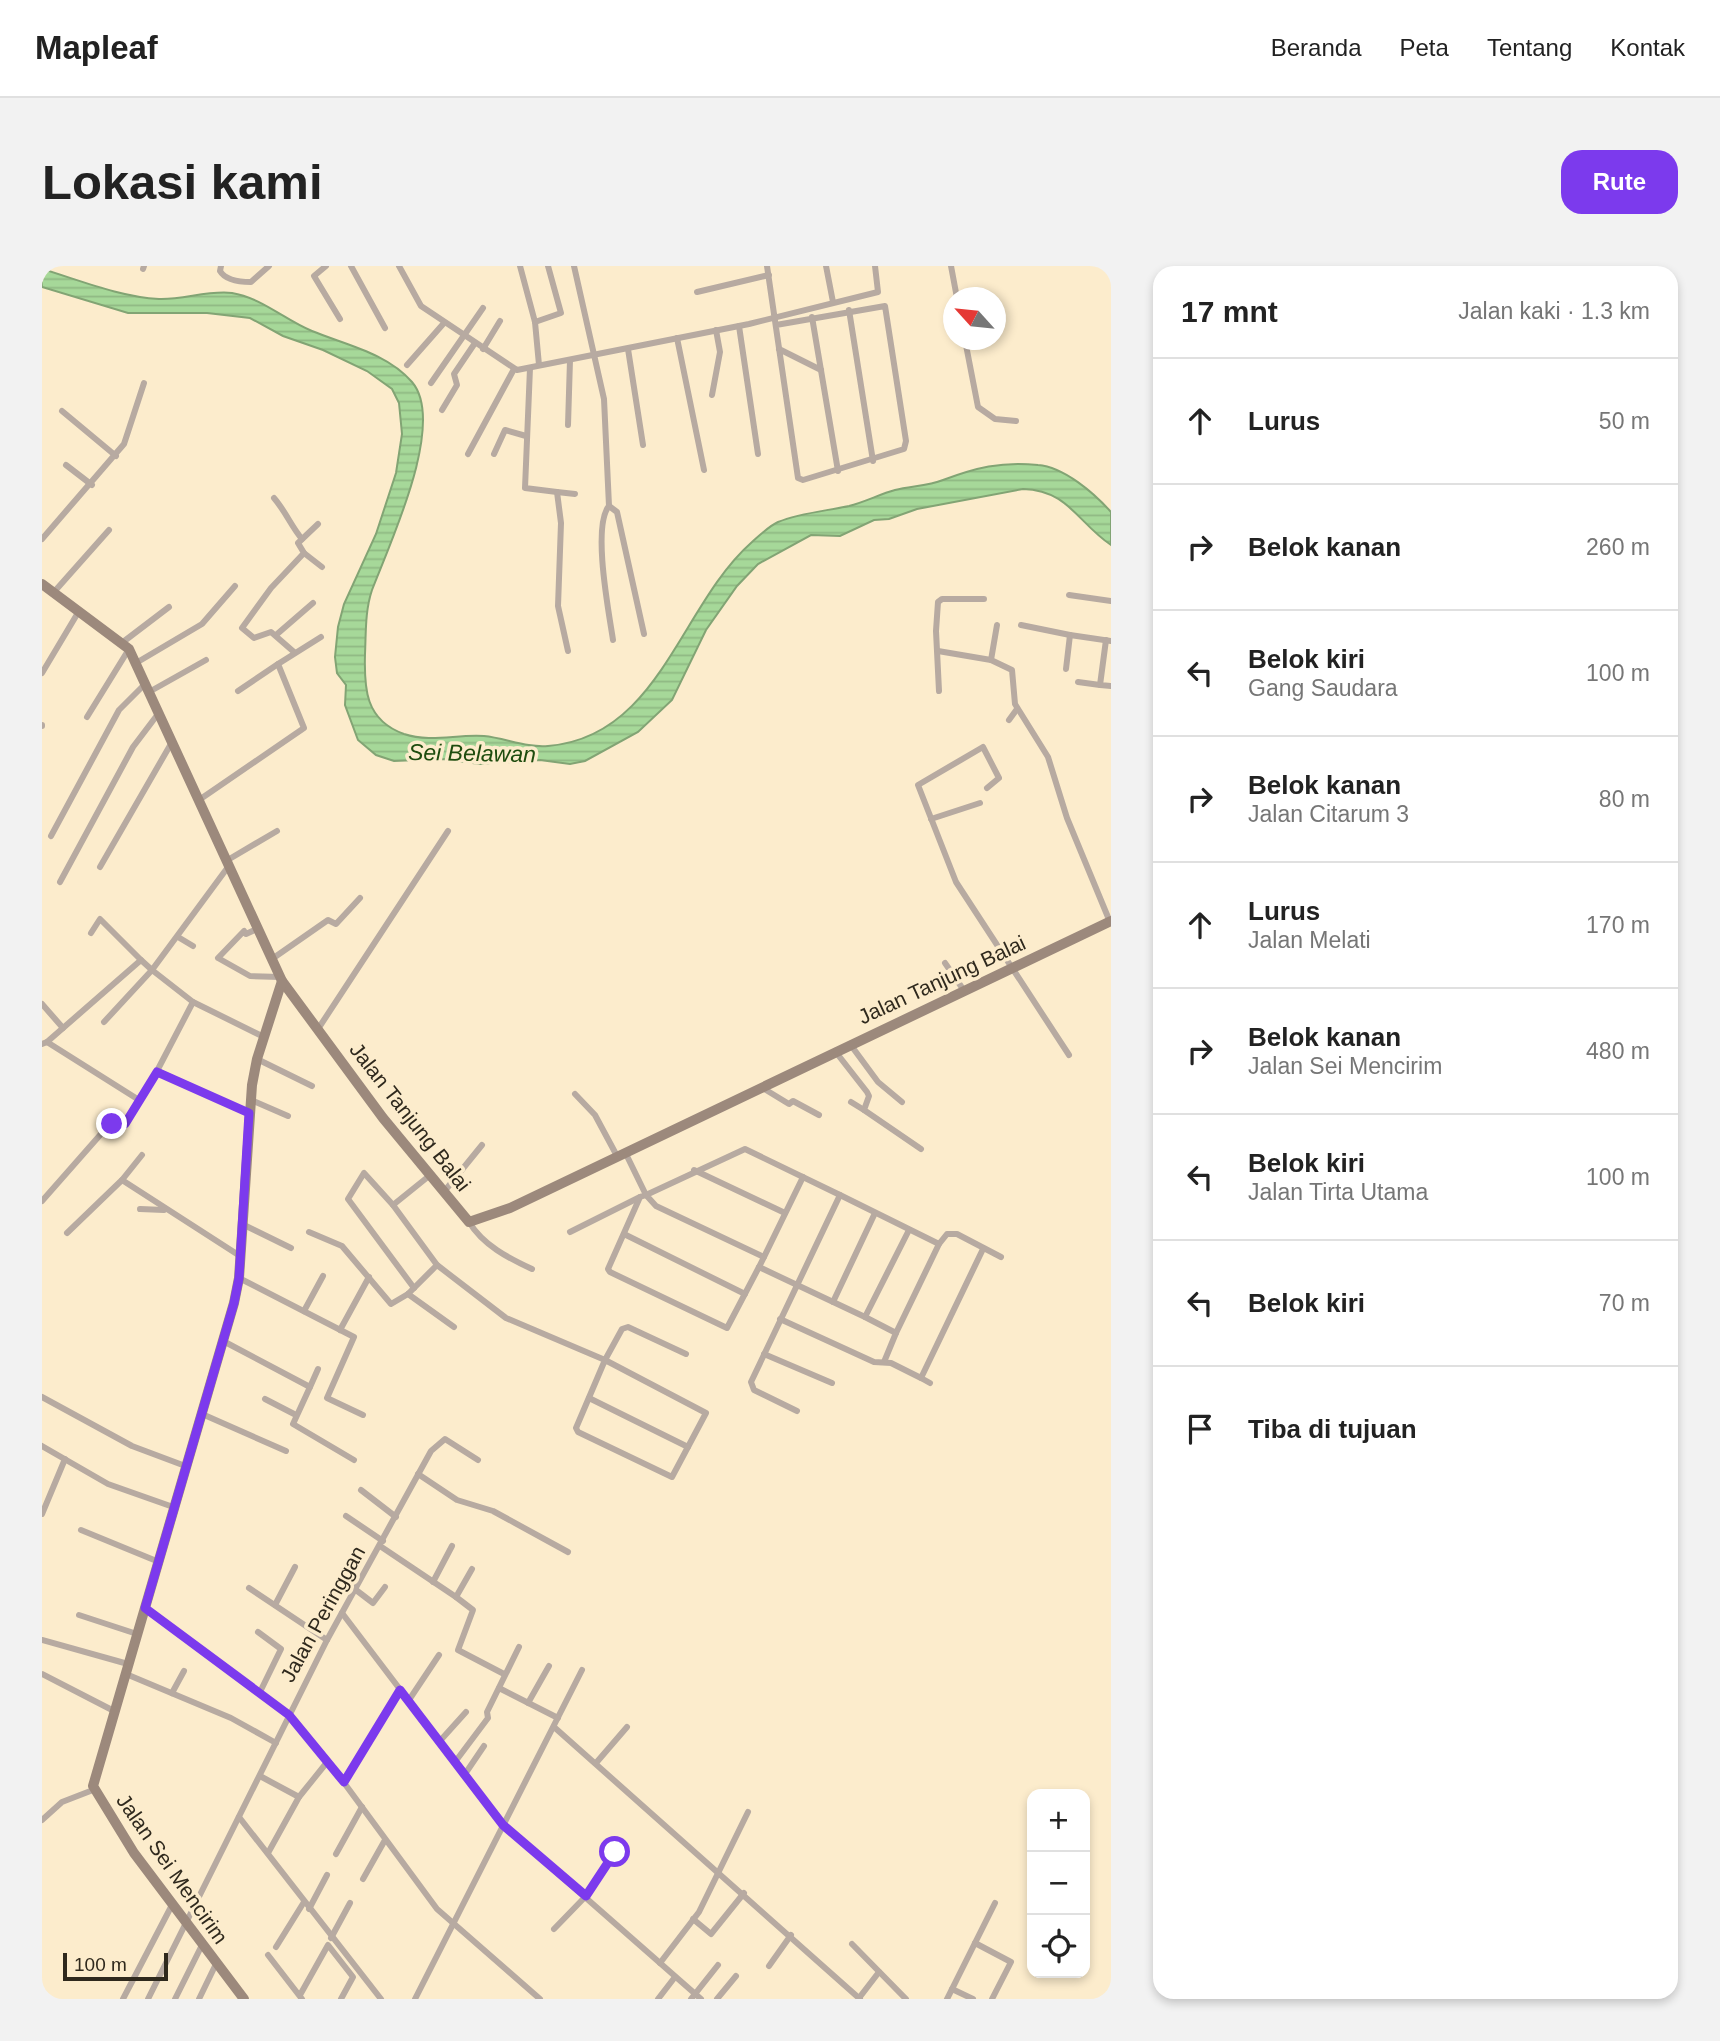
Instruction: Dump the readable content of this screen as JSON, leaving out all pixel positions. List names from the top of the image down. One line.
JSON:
{"streets":{"street":["Jalan Tanjung Balai","Jalan Peringgan","Jalan Sei Mencirim"]},"crossings":[["Jalan Tanjung Balai","Jalan Sei Mencirim"],["Jalan Peringgan","Jalan Sei Mencirim"]],"water":["Sei Belawan"],"scale_bar":"100 m","north":"top left","page":{"header":"Mapleaf","nav":["Beranda","Peta","Tentang","Kontak"],"buttons":"Rute","title":"Lokasi kami","heading":["17 mnt","Jalan kaki · 1.3 km"],"list":[["Lurus","50 m"],["Belok kanan","260 m"],["Belok kiri","Gang Saudara","100 m"],["Belok kanan","Jalan Citarum 3","80 m"],["Lurus","Jalan Melati","170 m"],["Belok kanan","Jalan Sei Mencirim","480 m"],["Belok kiri","Jalan Tirta Utama","100 m"],["Belok kiri","70 m"],"Tiba di tujuan"],"map_buttons":["+","−"],"scale":"100 m"}}
